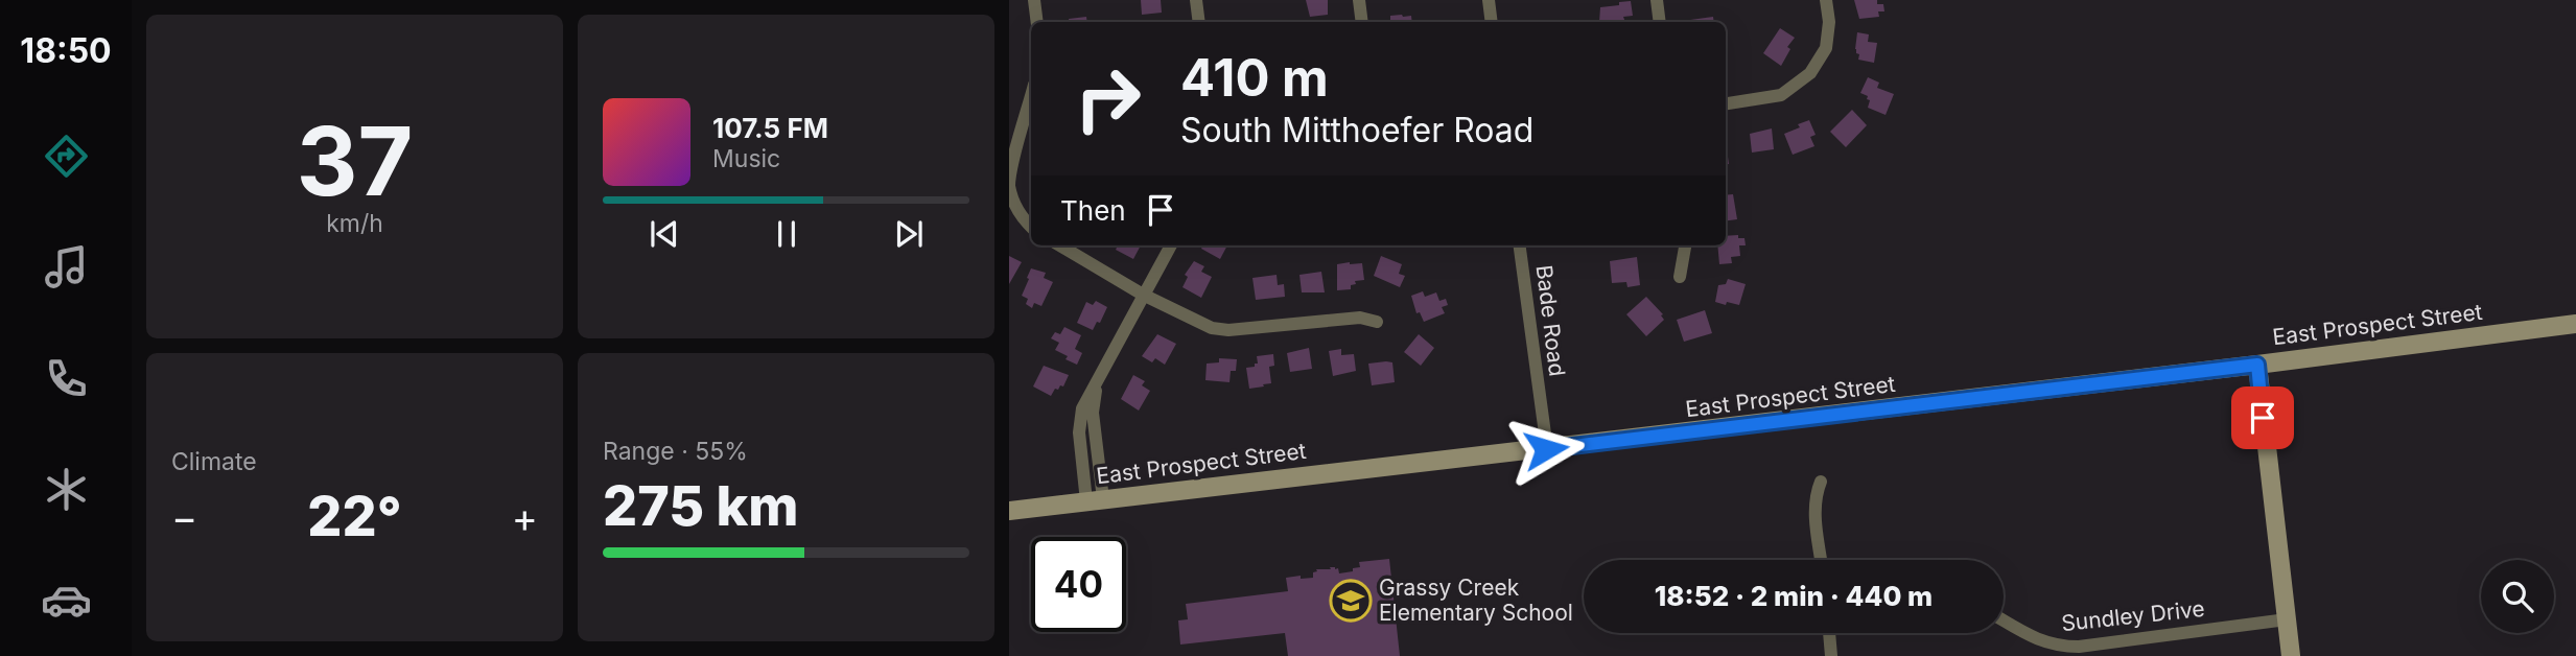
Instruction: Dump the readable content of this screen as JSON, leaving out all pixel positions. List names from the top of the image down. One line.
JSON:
{"streets":{"street":["Bade Road","East Prospect Street","Sundley Drive"]},"crossings":[["Bade Road","East Prospect Street"]],"places":{"school or university":["Grassy Creek Elementary School"]},"page":{"tabs":"18:50","tile":[["37","km/h"],"Climate",["Range · 55%","275 km"]],"turn":["410 m","South Mitthoefer Road"],"song":["107.5 FM","Music"],"then":"Then","heat":["−","22°","+"],"limit":"40","trip":"18:52 · 2 min · 440 m"}}
